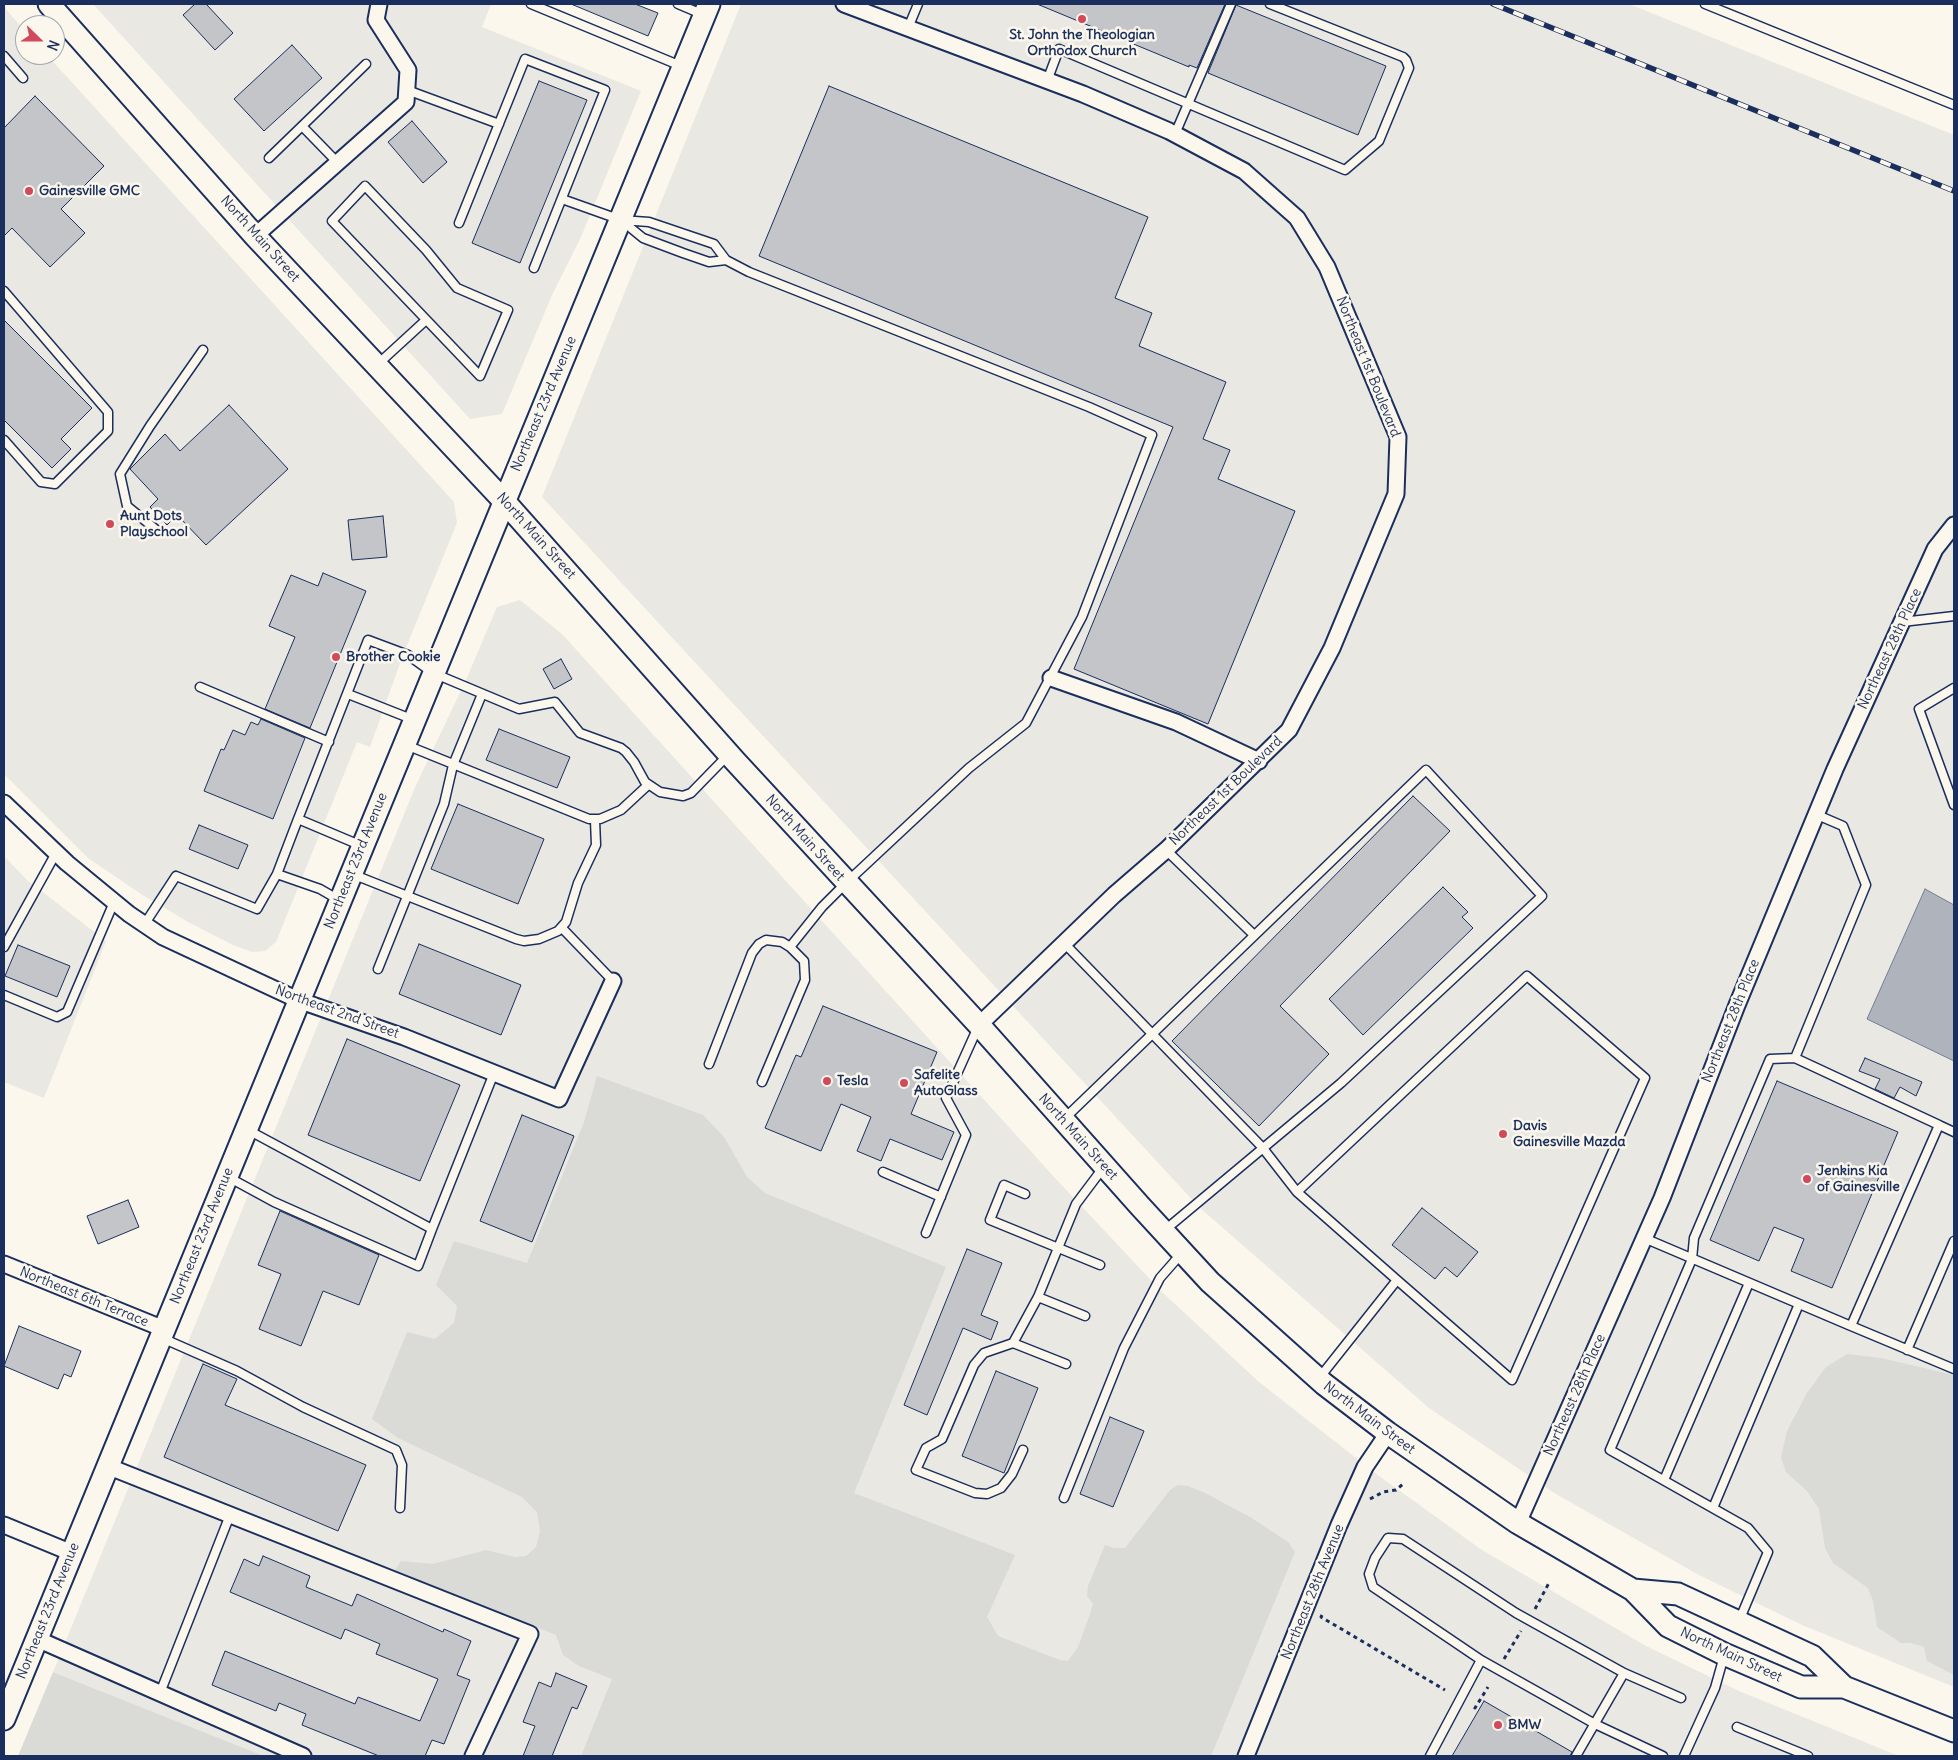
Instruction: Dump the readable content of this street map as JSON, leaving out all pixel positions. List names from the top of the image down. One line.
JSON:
{"streets":{"main road":["North Main Street","Northeast 23rd Avenue"],"street":["Northeast 1st Boulevard","Northeast 28th Place","Northeast 2nd Street","Northeast 6th Terrace","Northeast 28th Avenue"]},"crossings":[["North Main Street","Northeast 1st Boulevard"],["North Main Street","Northeast 23rd Avenue"],["North Main Street","Northeast 28th Place"],["North Main Street","Northeast 28th Avenue"],["Northeast 23rd Avenue","Northeast 2nd Street"],["Northeast 23rd Avenue","Northeast 6th Terrace"]],"places":["St. John the Theologian Orthodox Church","Gainesville GMC","Aunt Dots Playschool","Brother Cookie","Tesla","Safelite AutoGlass","Davis Gainesville Mazda","Jenkins Kia of Gainesville","BMW"],"north":"right"}
